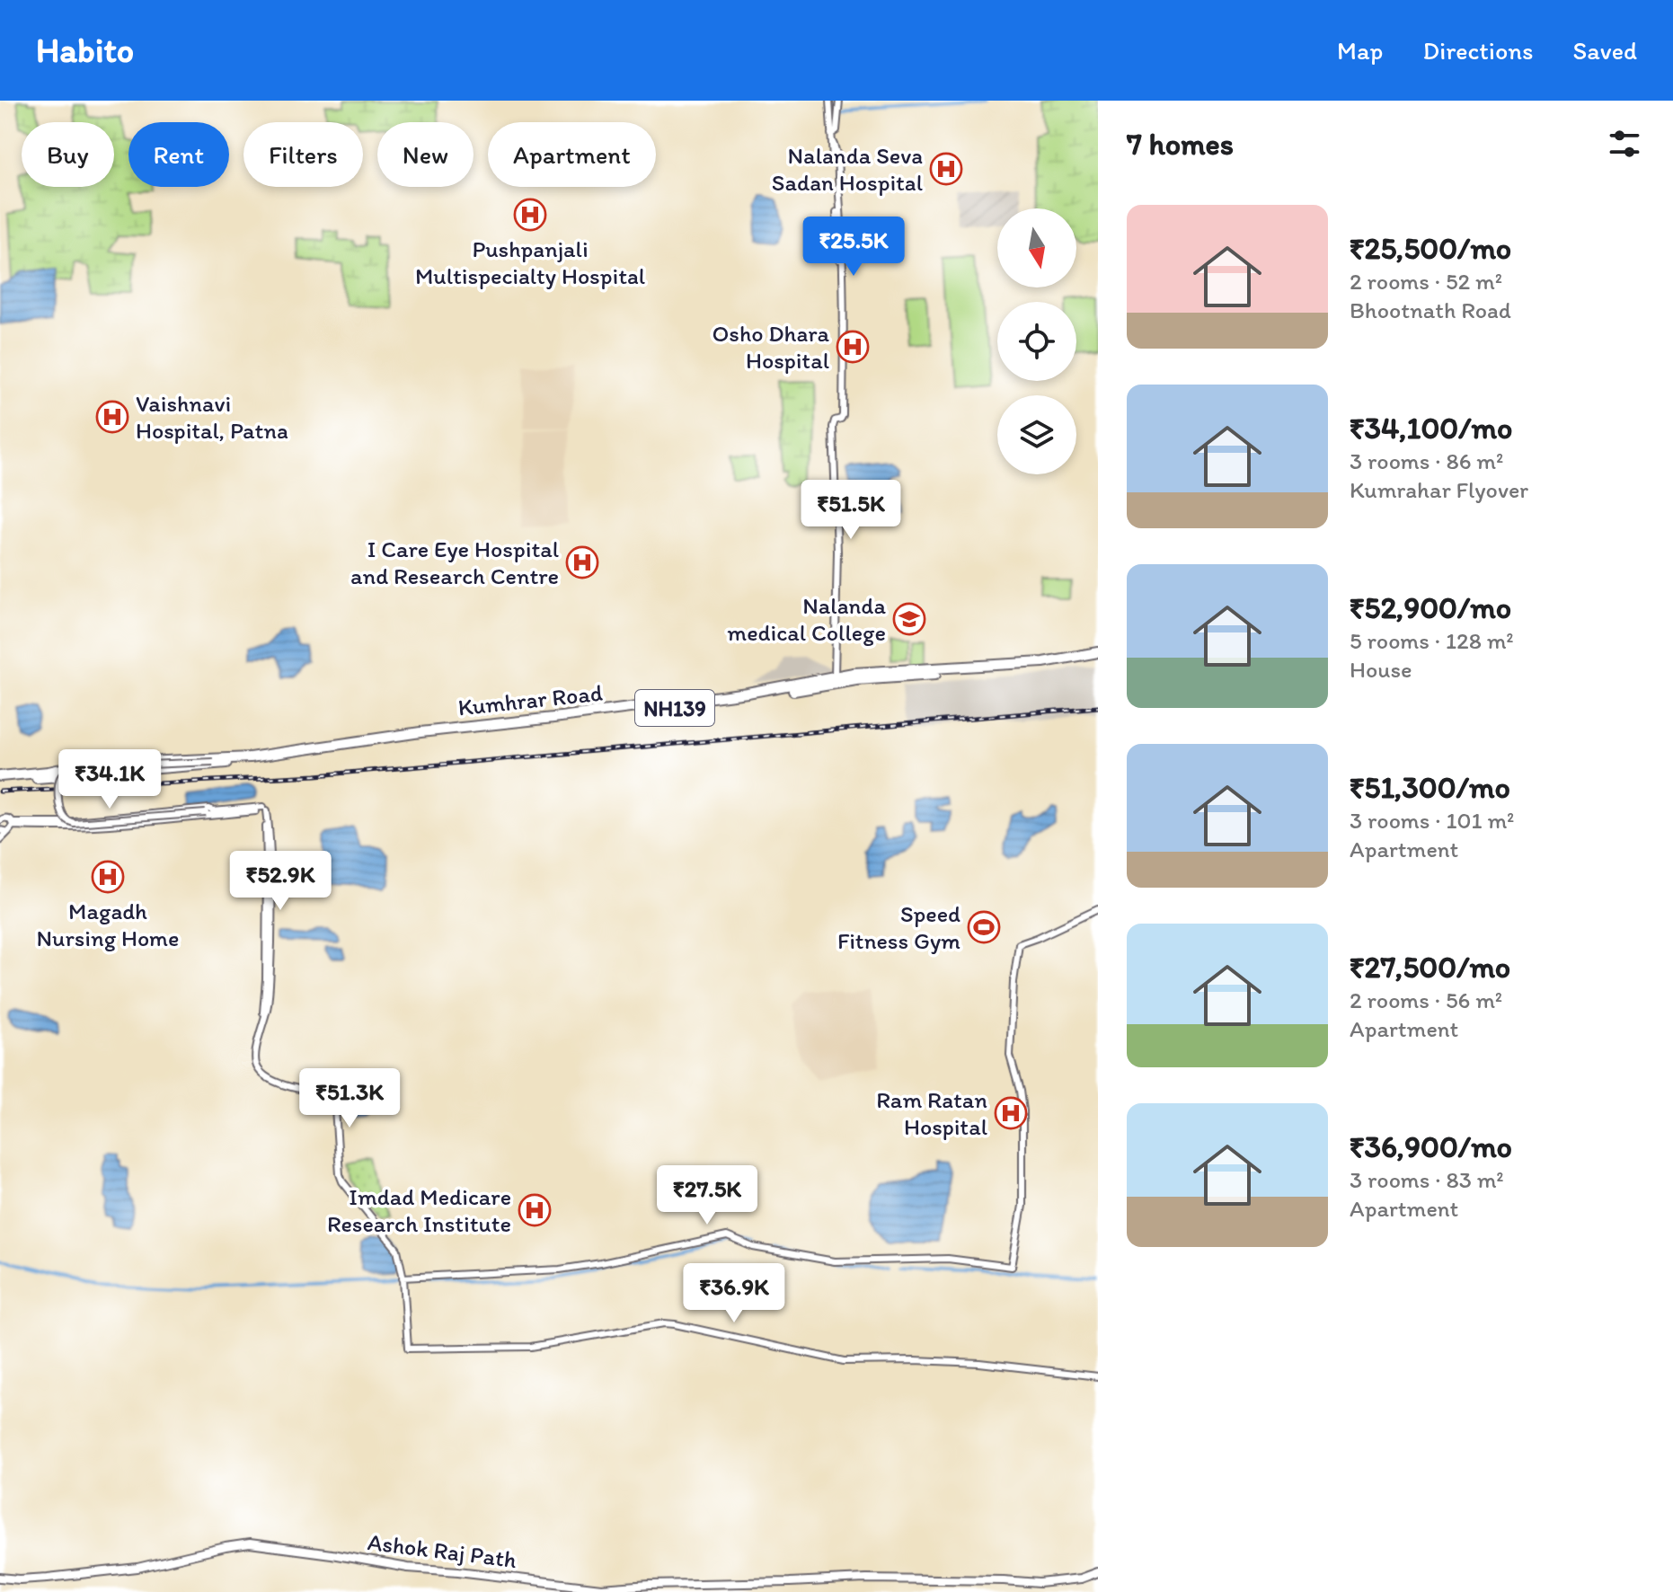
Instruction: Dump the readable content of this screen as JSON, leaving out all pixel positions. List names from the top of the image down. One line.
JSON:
{"streets":{"highway":["Kumhrar Road","NH139"],"main road":["Ashok Raj Path"]},"places":{"hospital":["Nalanda Seva Sadan Hospital","Pushpanjali Multispecialty Hospital","Osho Dhara Hospital","Vaishnavi Hospital, Patna","I Care Eye Hospital and Research Centre","Magadh Nursing Home","Ram Ratan Hospital","Imdad Medicare Research Institute"],"school or university":["Nalanda medical College"],"sports":["Speed Fitness Gym"]},"north":"bottom","page":{"header":"Habito","nav":["Map","Directions","Saved"],"heading":"7 homes","chip":["Buy","Rent","Filters","New","Apartment"],"list":[{"name":"₹25,500/mo","note":"2 rooms · 52 m² · Bhootnath Road"},{"name":"₹34,100/mo","note":"3 rooms · 86 m² · Kumrahar Flyover"},{"name":"₹52,900/mo","note":"5 rooms · 128 m² · House"},{"name":"₹51,300/mo","note":"3 rooms · 101 m² · Apartment"},{"name":"₹27,500/mo","note":"2 rooms · 56 m² · Apartment"},{"name":"₹36,900/mo","note":"3 rooms · 83 m² · Apartment"}],"price":["₹25.5K","₹51.5K","₹34.1K","₹52.9K","₹51.3K","₹27.5K","₹36.9K"]}}
